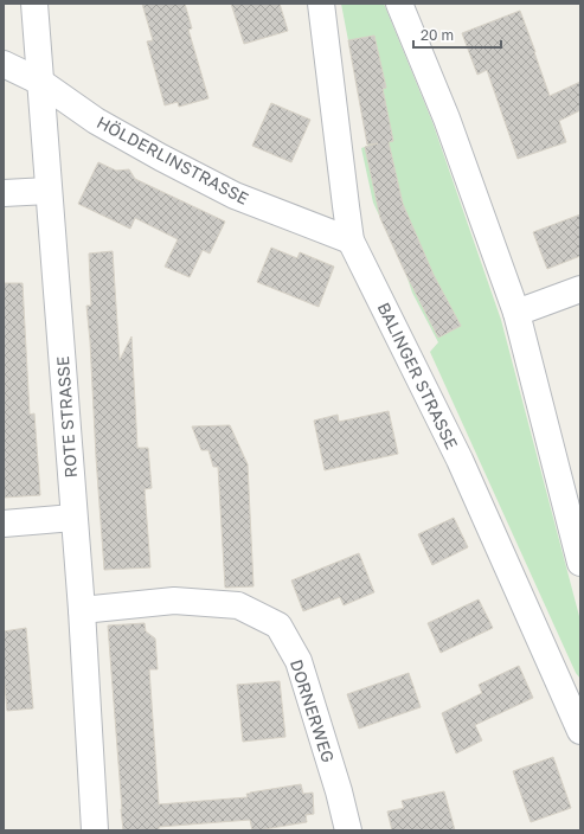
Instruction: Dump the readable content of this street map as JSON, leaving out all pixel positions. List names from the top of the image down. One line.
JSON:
{"streets":{"street":["HÖLDERLINSTRASSE","BALINGER STRASSE","ROTE STRASSE","DORNERWEG"]},"crossings":[["HÖLDERLINSTRASSE","BALINGER STRASSE"],["HÖLDERLINSTRASSE","ROTE STRASSE"],["ROTE STRASSE","DORNERWEG"]],"scale_bar":"20 m"}
